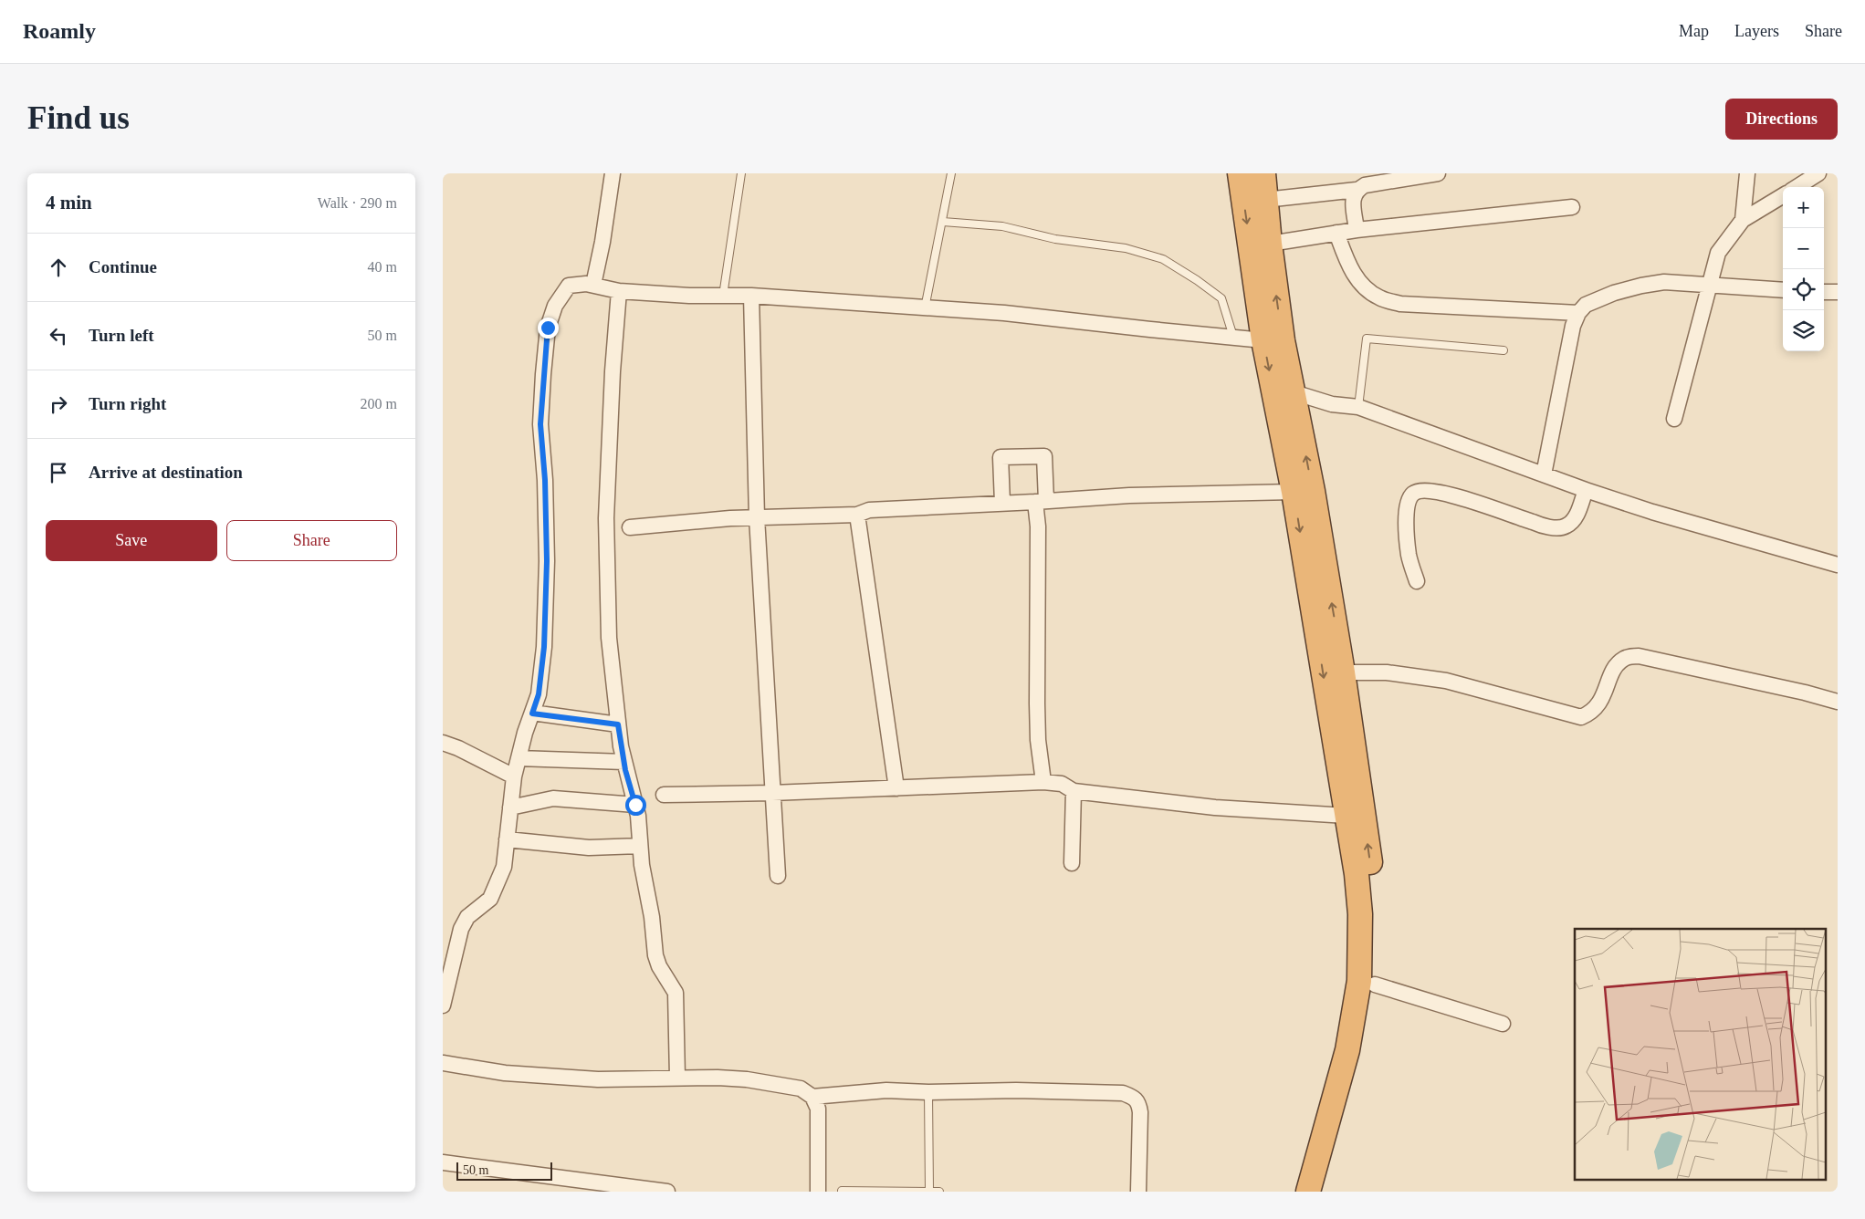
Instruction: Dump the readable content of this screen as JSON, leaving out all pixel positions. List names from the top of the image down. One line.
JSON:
{"scale_bar":"50 m","page":{"header":"Roamly","nav":["Map","Layers","Share"],"buttons":["Directions",["Save","Share"]],"title":"Find us","heading":["4 min","Walk · 290 m"],"map_buttons":["+","−"],"list":[["Continue","40 m"],["Turn left","50 m"],["Turn right","200 m"],"Arrive at destination"],"scale":"50 m"}}
